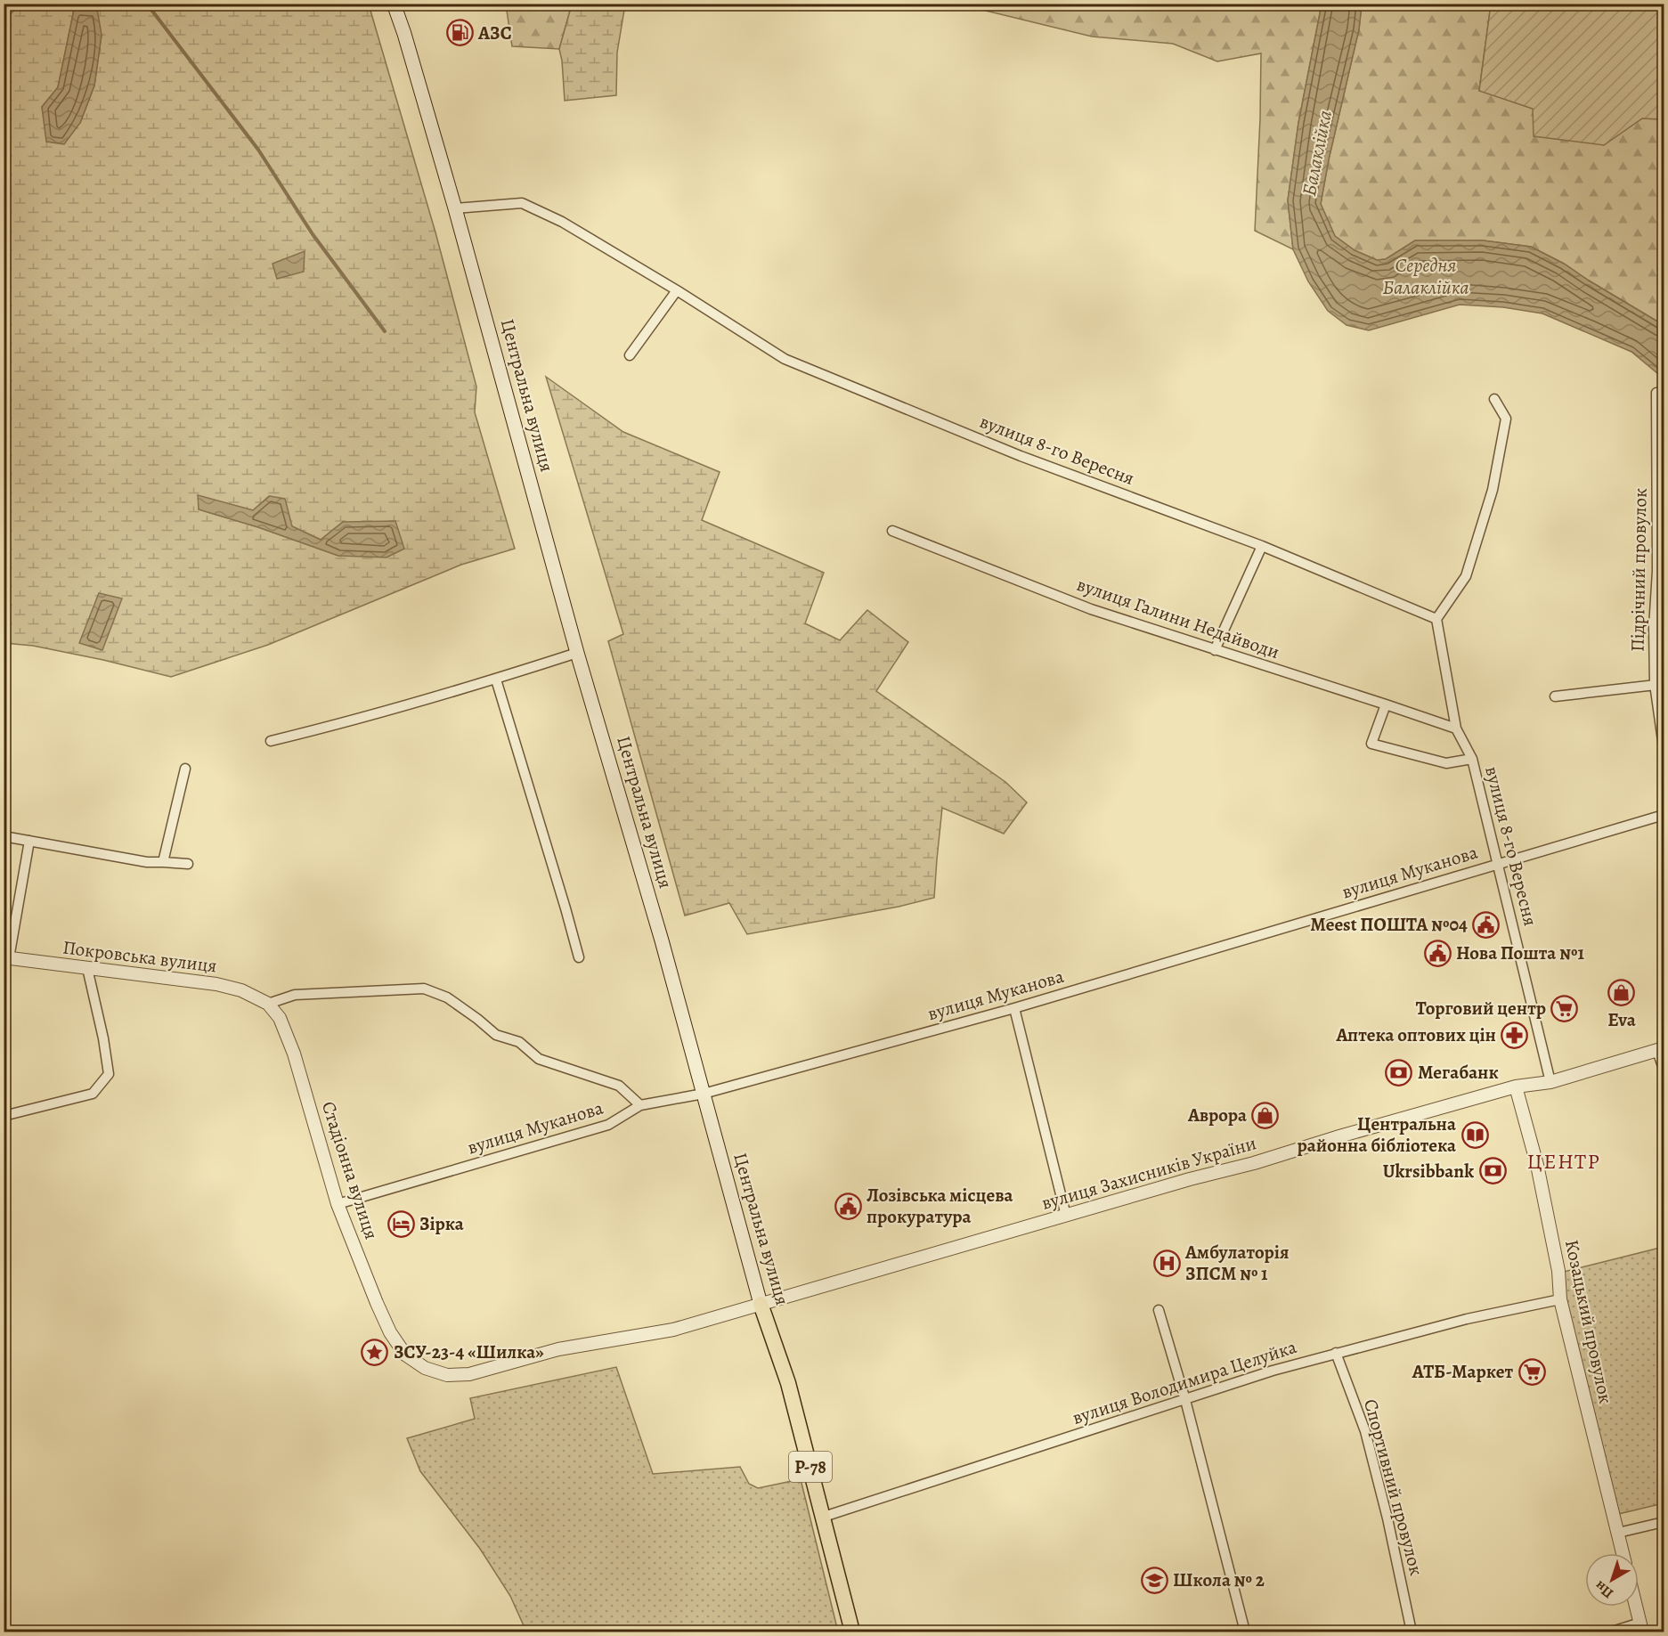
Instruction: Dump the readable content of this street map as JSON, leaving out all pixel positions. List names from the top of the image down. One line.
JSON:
{"streets":{"main road":["Центральна вулиця","Р-78"],"street":["вулиця 8-го Вересня","Підрічний провулок","вулиця Галини Недайводи","вулиця Муканова","Покровська вулиця","Стадіонна вулиця","вулиця Захисників України","Козацький провулок","вулиця Володимира Целуйка","Спортивний провулок"]},"crossings":[["Центральна вулиця","вулиця 8-го Вересня"],["Центральна вулиця","вулиця Муканова"],["Центральна вулиця","вулиця Захисників України"],["Центральна вулиця","вулиця Володимира Целуйка"],["вулиця 8-го Вересня","вулиця Галини Недайводи"],["вулиця 8-го Вересня","вулиця Муканова"],["вулиця 8-го Вересня","вулиця Захисників України"],["вулиця Муканова","Стадіонна вулиця"],["Покровська вулиця","Стадіонна вулиця"],["Стадіонна вулиця","вулиця Захисників України"],["вулиця Захисників України","Козацький провулок"],["Козацький провулок","вулиця Володимира Целуйка"],["вулиця Володимира Целуйка","Спортивний провулок"]],"districts":["ЦЕНТР"],"water":["Балаклійка","Середня Балаклійка"],"places":{"fuel station":["АЗС"],"public building":["Meest ПОШТА №04","Нова Пошта №1","Лозівська місцева прокуратура"],"shop":["Eva","Аврора"],"supermarket":["Торговий центр","АТБ-Маркет"],"pharmacy":["Аптека оптових цін"],"bank":["Мегабанк","Ukrsibbank"],"library":["Центральна районна бібліотека"],"hotel":["Зірка"],"hospital":["Амбулаторія ЗПСМ № 1"],"place":["ЗСУ-23-4 «Шилка»"],"school or university":["Школа № 2"]},"north":"bottom left"}
